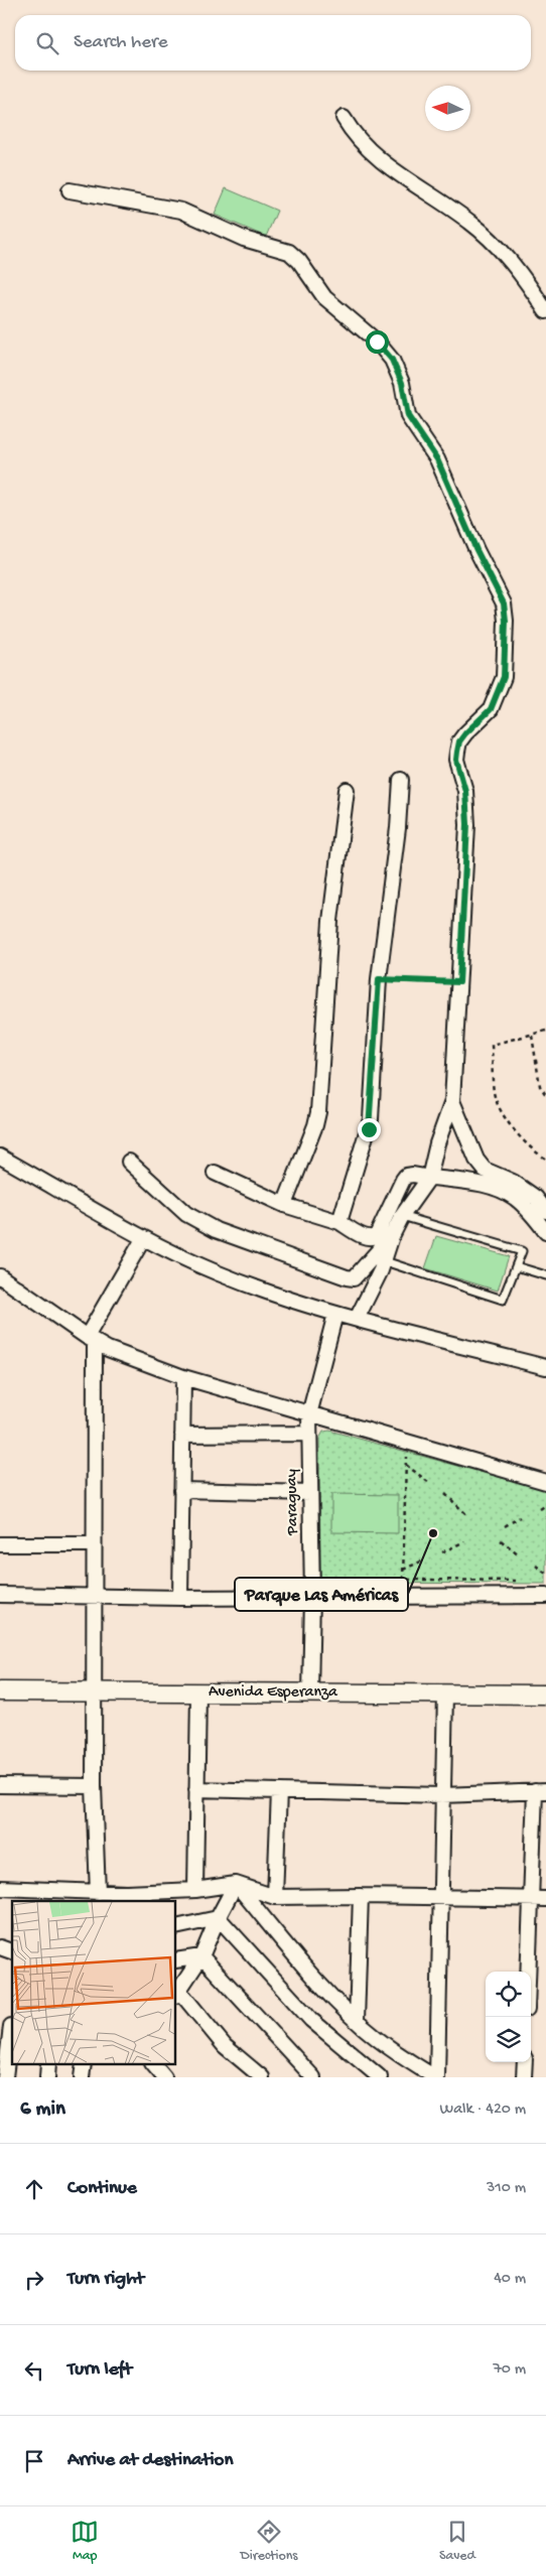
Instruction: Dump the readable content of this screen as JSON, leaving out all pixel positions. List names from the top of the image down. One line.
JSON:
{"streets":{"street":["Paraguay","Avenida Esperanza"]},"crossings":[["Paraguay","Avenida Esperanza"]],"places":["Parque Las Américas"],"north":"left","page":{"search":"Search here","heading":["6 min","Walk · 420 m"],"list":[["Continue","310 m"],["Turn right","40 m"],["Turn left","70 m"],"Arrive at destination"],"nav":["Map","Directions","Saved"]}}
